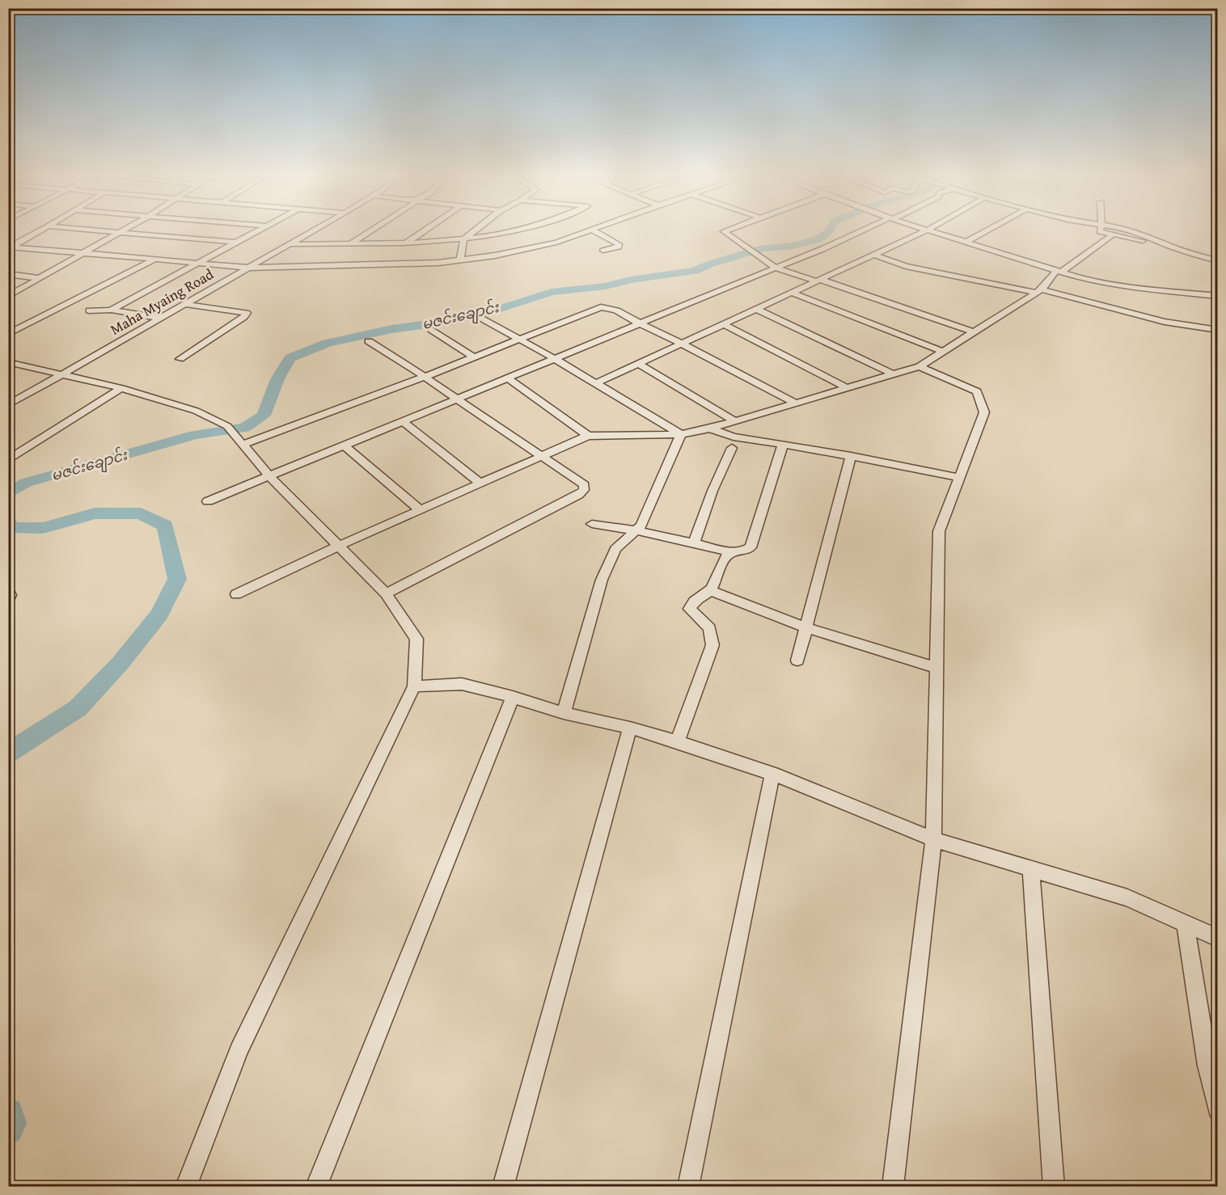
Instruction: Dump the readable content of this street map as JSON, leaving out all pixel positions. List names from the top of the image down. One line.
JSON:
{"streets":{"street":["Maha Myaing Road"]},"water":["မဇင်းချောင်း"]}
